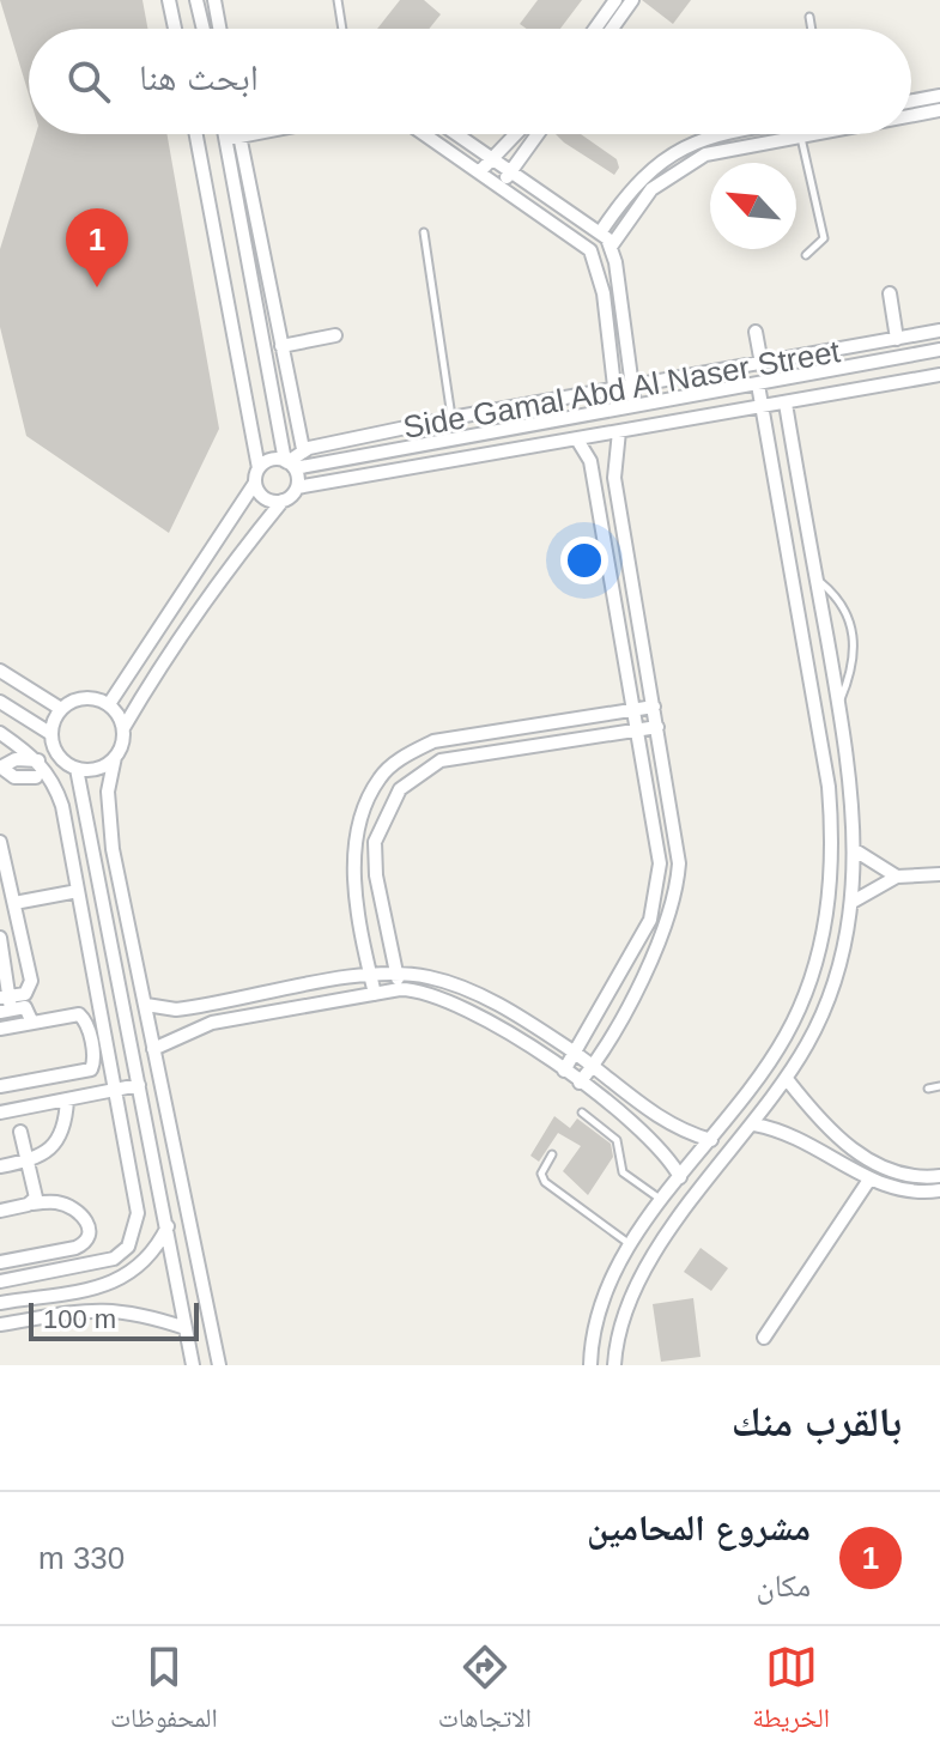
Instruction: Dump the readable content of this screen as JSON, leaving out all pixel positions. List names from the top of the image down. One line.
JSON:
{"streets":{"street":["Side Gamal Abd Al Naser Street"]},"scale_bar":"100 m","north":"top left","page":{"search":"ابحث هنا","pins":"1","scale":"100 m","heading":"بالقرب منك","list":[{"mark":"1","name":"مشروع المحامين","note":"مكان","value":"330 m"}],"nav":["الخريطة","الاتجاهات","المحفوظات"]}}
